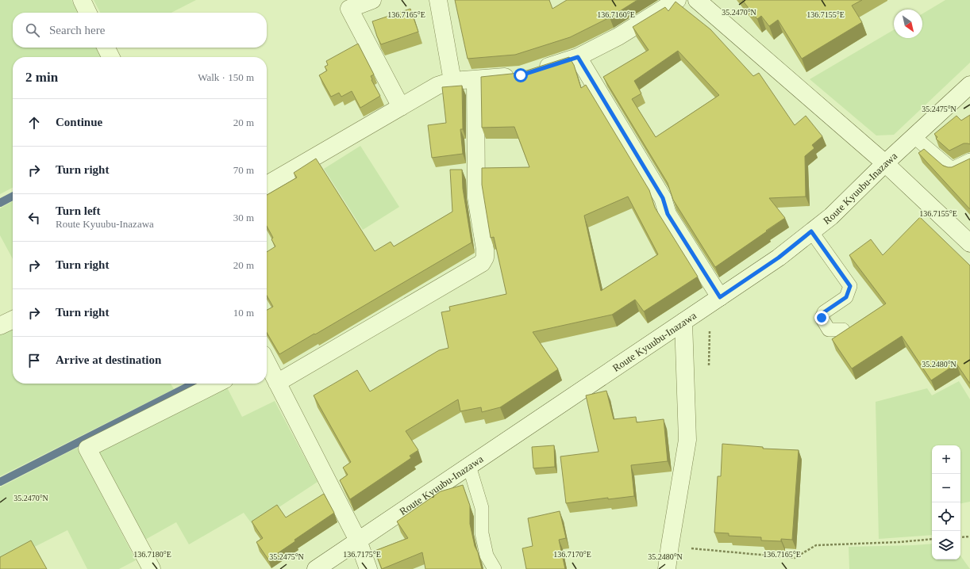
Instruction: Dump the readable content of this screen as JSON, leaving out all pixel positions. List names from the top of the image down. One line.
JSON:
{"streets":{"street":["Route Kyuubu-Inazawa"]},"north":"bottom right","page":{"search":"Search here","heading":["2 min","Walk · 150 m"],"list":[["Continue","20 m"],["Turn right","70 m"],["Turn left","Route Kyuubu-Inazawa","30 m"],["Turn right","20 m"],["Turn right","10 m"],"Arrive at destination"],"map_buttons":["+","−"]},"coordinates":["35.2470°N","136.7160°E","136.7155°E","136.7165°E","35.2475°N","35.2480°N","136.7180°E","136.7175°E","136.7170°E"]}
